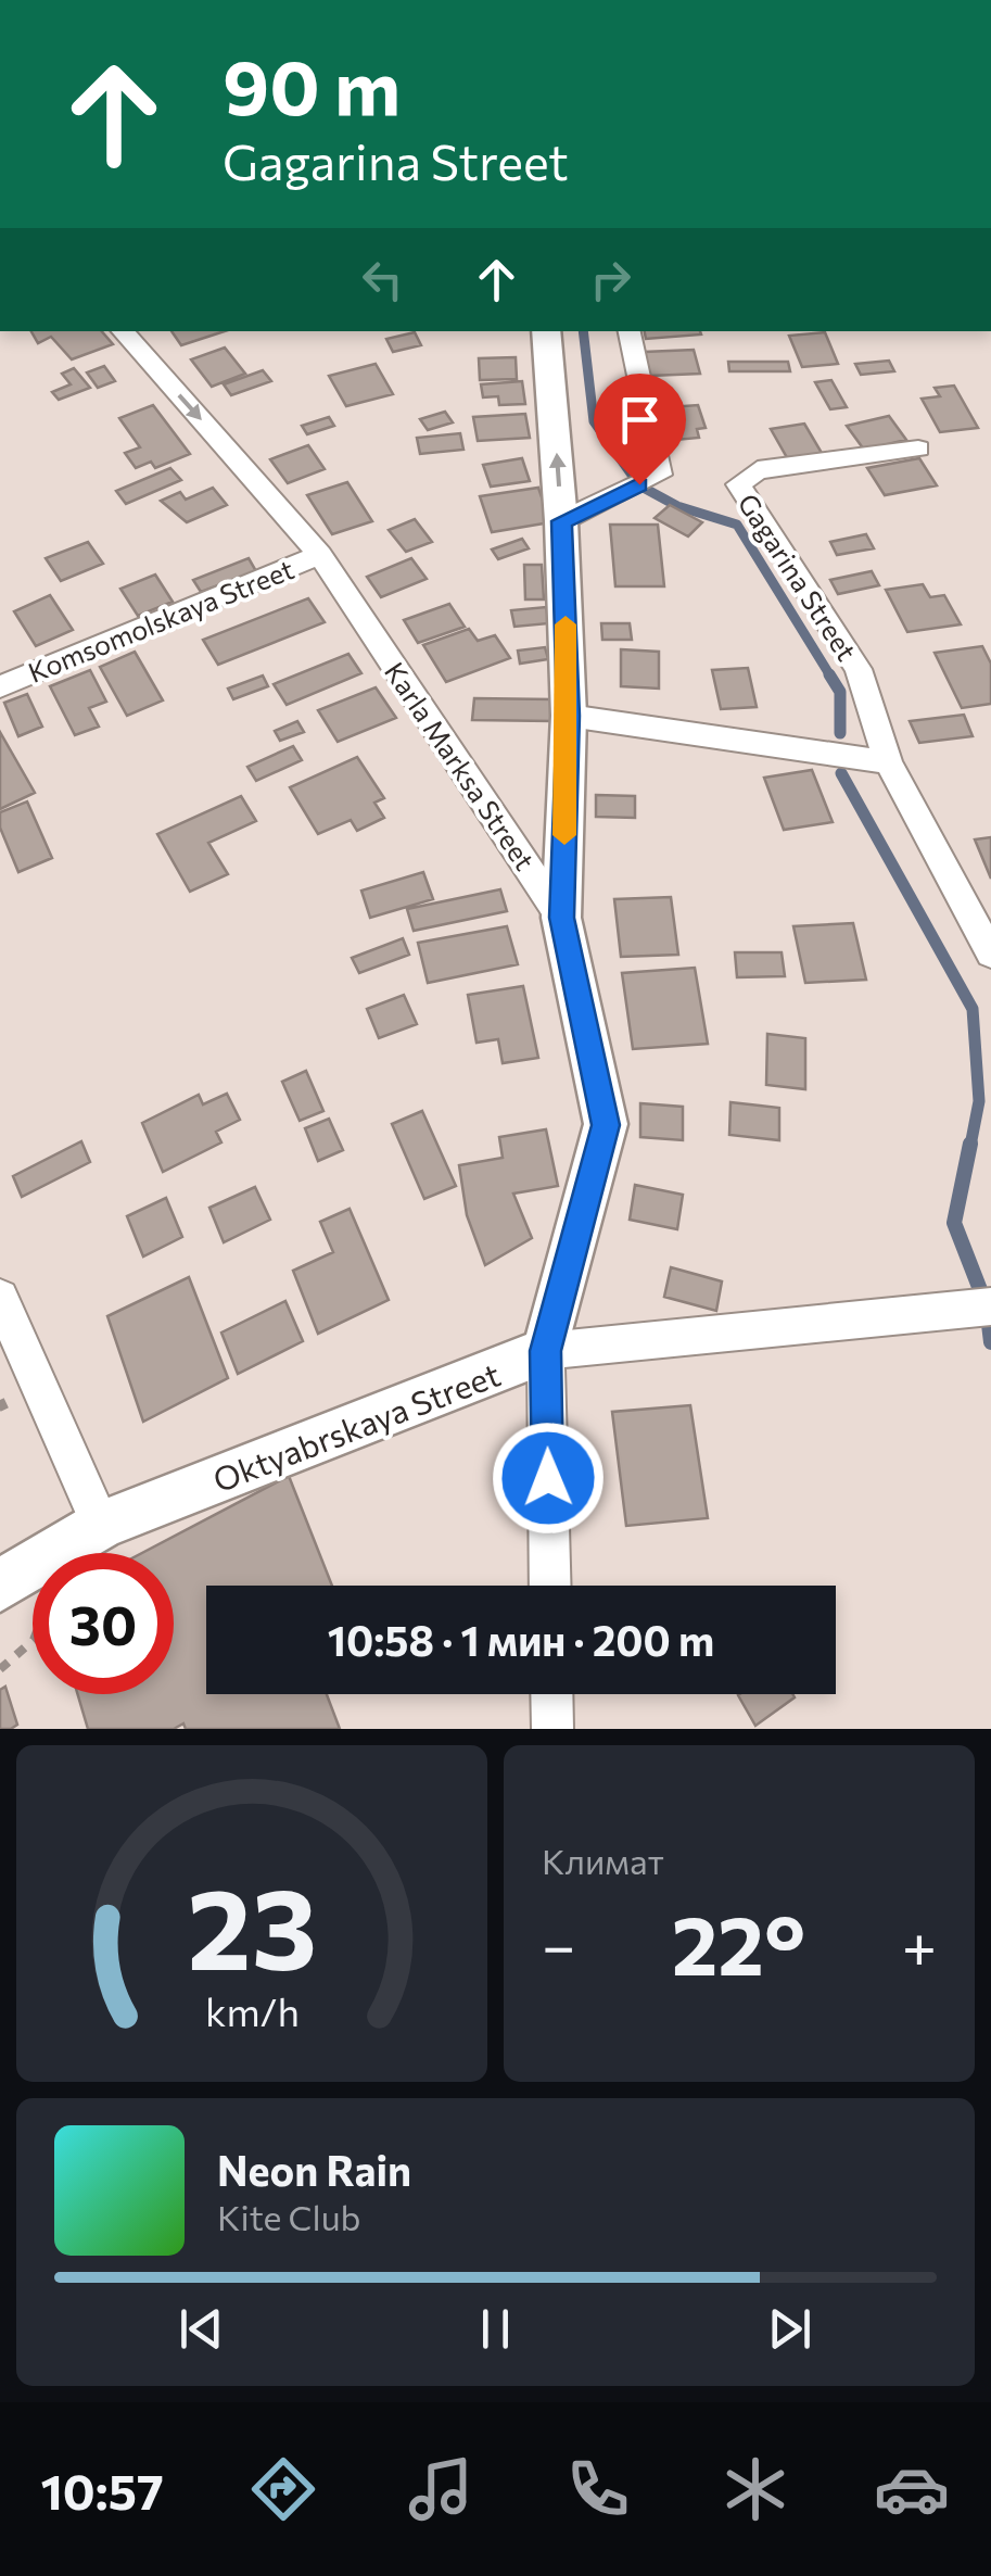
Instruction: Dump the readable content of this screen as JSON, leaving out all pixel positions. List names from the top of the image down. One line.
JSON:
{"streets":{"street":["Gagarina Street","Komsomolskaya Street","Karla Marksa Street","Oktyabrskaya Street"]},"crossings":[["Komsomolskaya Street","Karla Marksa Street"],["Karla Marksa Street","Oktyabrskaya Street"]],"page":{"turn":["90 m","Gagarina Street"],"limit":"30","trip":"10:58 · 1 мин · 200 m","tile":"Климат","heat":["−","22°","+"],"song":["Neon Rain","Kite Club"],"tabs":"10:57","gauge":["23","km/h"]}}
